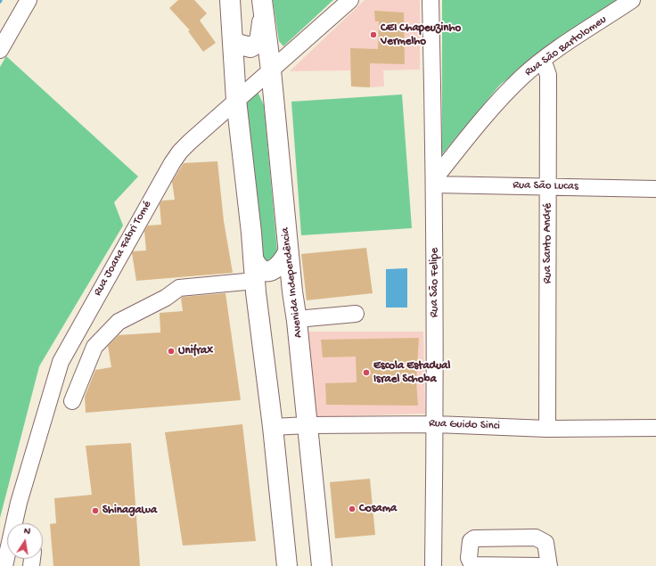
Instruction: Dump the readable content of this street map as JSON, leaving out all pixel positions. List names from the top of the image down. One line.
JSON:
{"streets":{"main road":["Avenida Independência"],"street":["Rua São Bartolomeu","Rua São Lucas","Rua Santo André","Rua Joana Fabri Tomé","Rua São Felipe","Rua Guido Sinci"]},"crossings":[["Rua São Bartolomeu","Rua São Lucas"],["Rua São Bartolomeu","Rua Santo André"],["Rua São Bartolomeu","Rua São Felipe"],["Rua São Lucas","Rua Santo André"],["Rua São Lucas","Rua São Felipe"],["Rua Santo André","Rua Guido Sinci"],["Rua Joana Fabri Tomé","Avenida Independência"],["Avenida Independência","Rua Guido Sinci"],["Rua São Felipe","Rua Guido Sinci"]],"places":["CEI Chapeuzinho Vermelho","Unifrax","Escola Estadual Israel Schoba","Cosama","Shinagawa"],"north":"top"}
